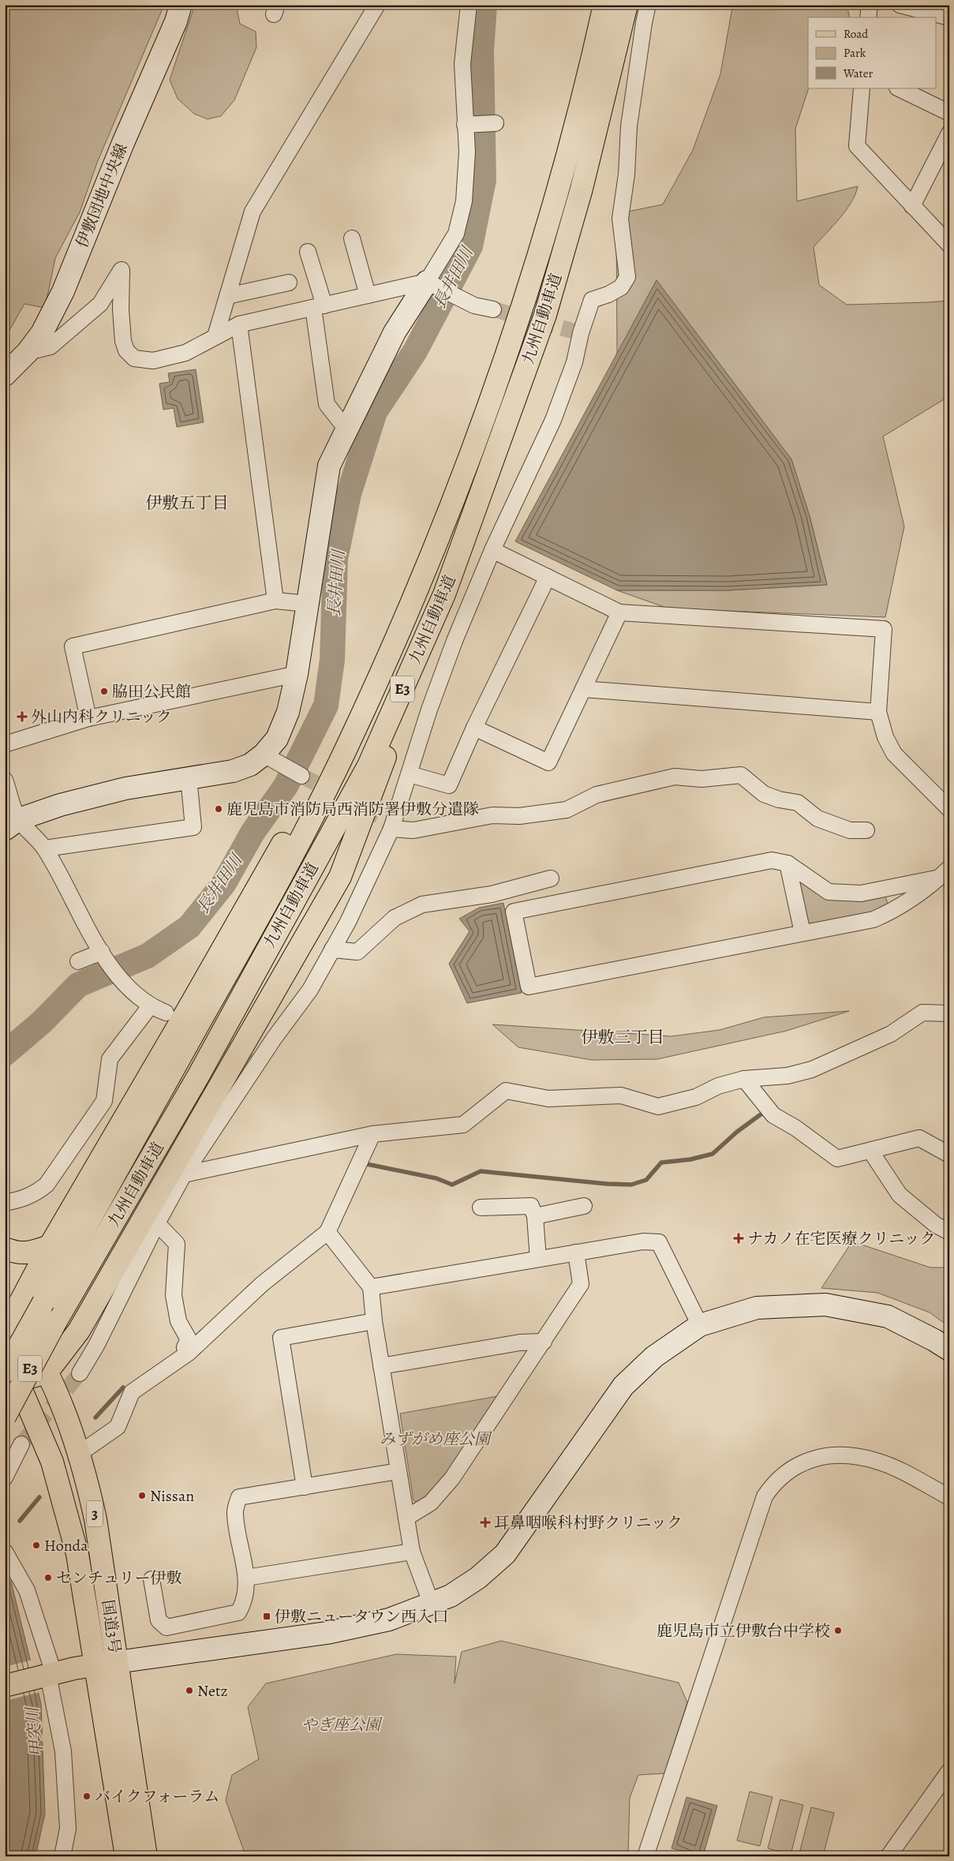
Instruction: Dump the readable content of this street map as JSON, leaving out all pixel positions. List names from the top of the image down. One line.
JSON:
{"streets":{"main road":["九州自動車道","E3","3","国道3号"],"street":["伊敷団地中央線"]},"crossings":[["九州自動車道","国道3号"]],"districts":["伊敷五丁目","伊敷三丁目"],"water":["長井田川","甲突川"],"parks":["みずがめ座公園","やぎ座公園"],"places":{"other":["脇田公民館","鹿児島市消防局西消防署伊敷分遣隊","Nissan","Honda","センチュリー伊敷","鹿児島市立伊敷台中学校","Netz","バイクフォーラム"],"health":["外山内科クリニック","ナカノ在宅医療クリニック","耳鼻咽喉科村野クリニック"],"transit":["伊敷ニュータウン西入口"]},"legend":["Road","Park","Water"]}
